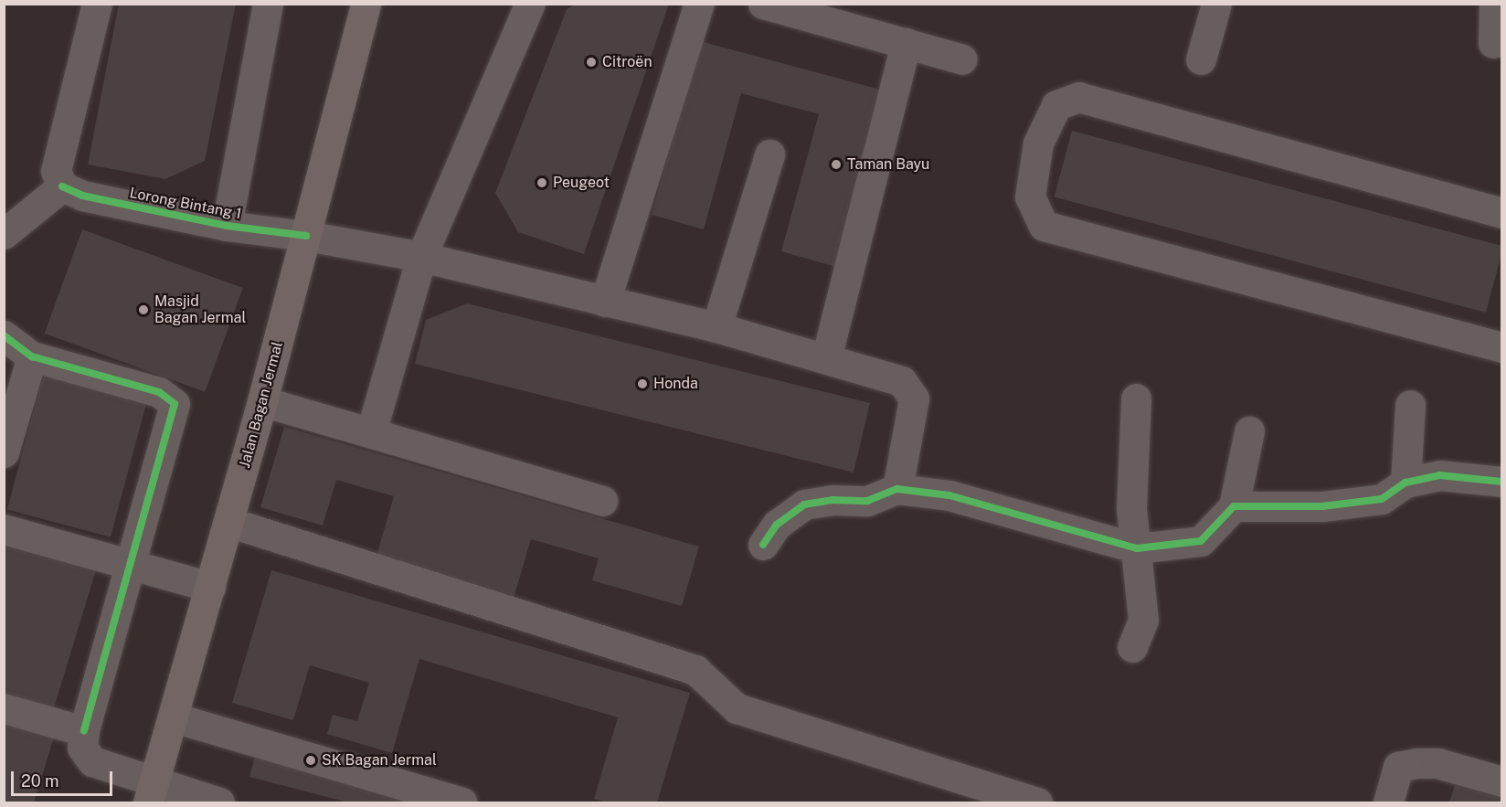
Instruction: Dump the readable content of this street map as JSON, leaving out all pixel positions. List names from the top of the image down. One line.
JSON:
{"streets":{"main road":["Jalan Bagan Jermal"],"street":["Lorong Bintang 1"]},"crossings":[["Lorong Bintang 1","Jalan Bagan Jermal"]],"places":["Citroën","Taman Bayu","Peugeot","Masjid Bagan Jermal","Honda","SK Bagan Jermal"],"scale_bar":"20 m"}
